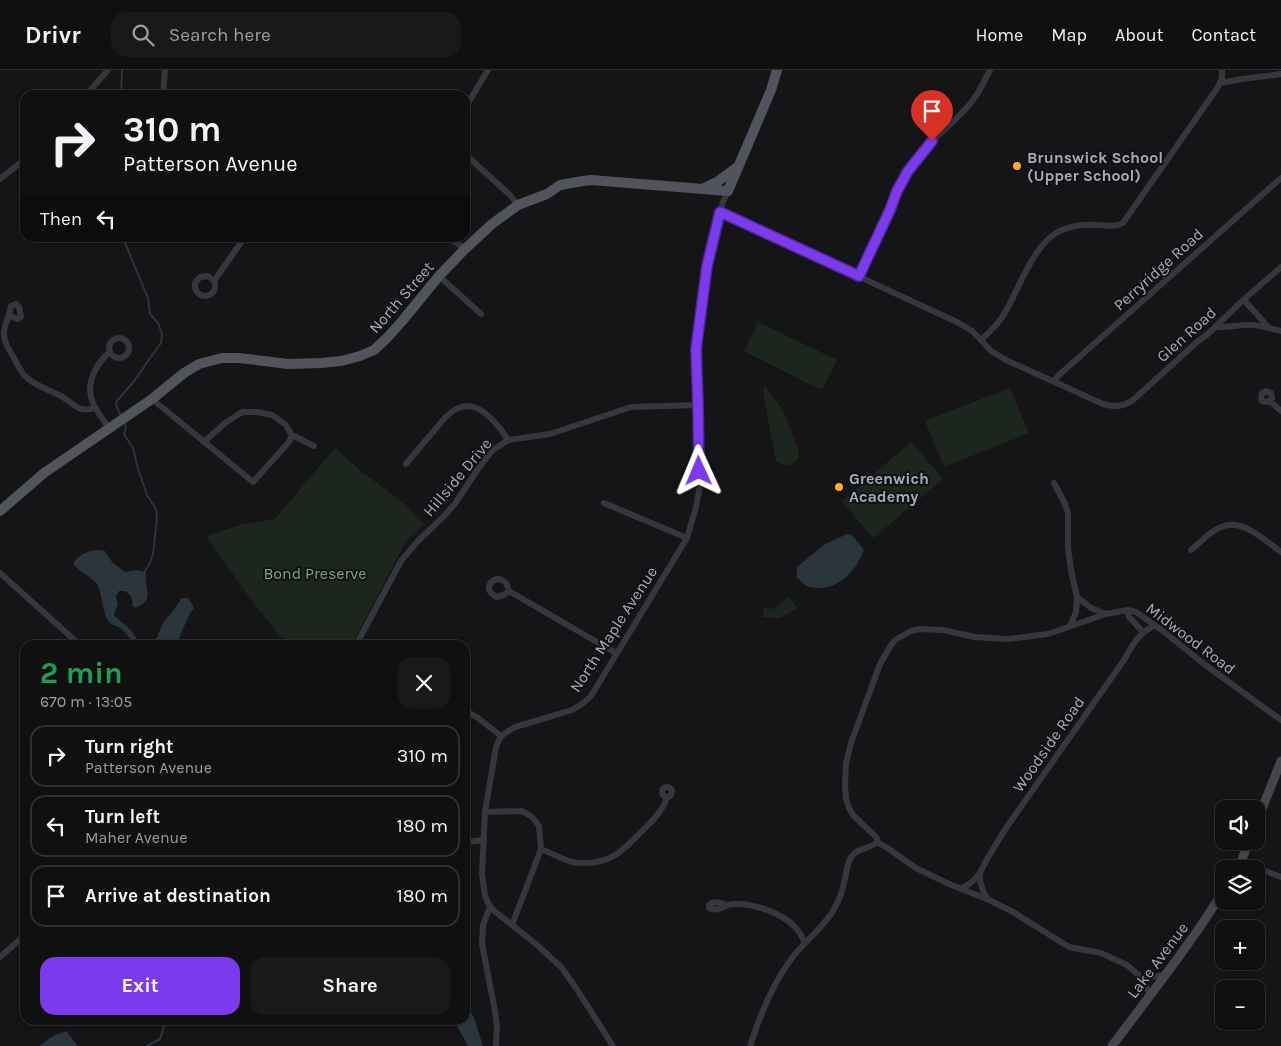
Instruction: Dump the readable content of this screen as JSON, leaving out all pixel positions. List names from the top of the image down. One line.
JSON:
{"streets":{"main road":["North Street","Lake Avenue"],"street":["Perryridge Road","Glen Road","Hillside Drive","North Maple Avenue","Midwood Road","Woodside Road"]},"crossings":[["Perryridge Road","Glen Road"],["North Street","North Maple Avenue"],["Hillside Drive","North Maple Avenue"],["Midwood Road","Woodside Road"]],"parks":["Bond Preserve"],"places":["Brunswick School (Upper School)","Greenwich Academy"],"page":{"header":"Drivr","search":"Search here","nav":["Home","Map","About","Contact"],"turn":["310 m","Patterson Avenue"],"then":"Then","heading":["2 min","670 m · 13:05"],"list":[{"name":"Turn right","note":"Patterson Avenue","value":"310 m"},{"name":"Turn left","note":"Maher Avenue","value":"180 m"},{"name":"Arrive at destination","value":"180 m"}],"map_buttons":["+","−"],"buttons":["Exit","Share"]}}
